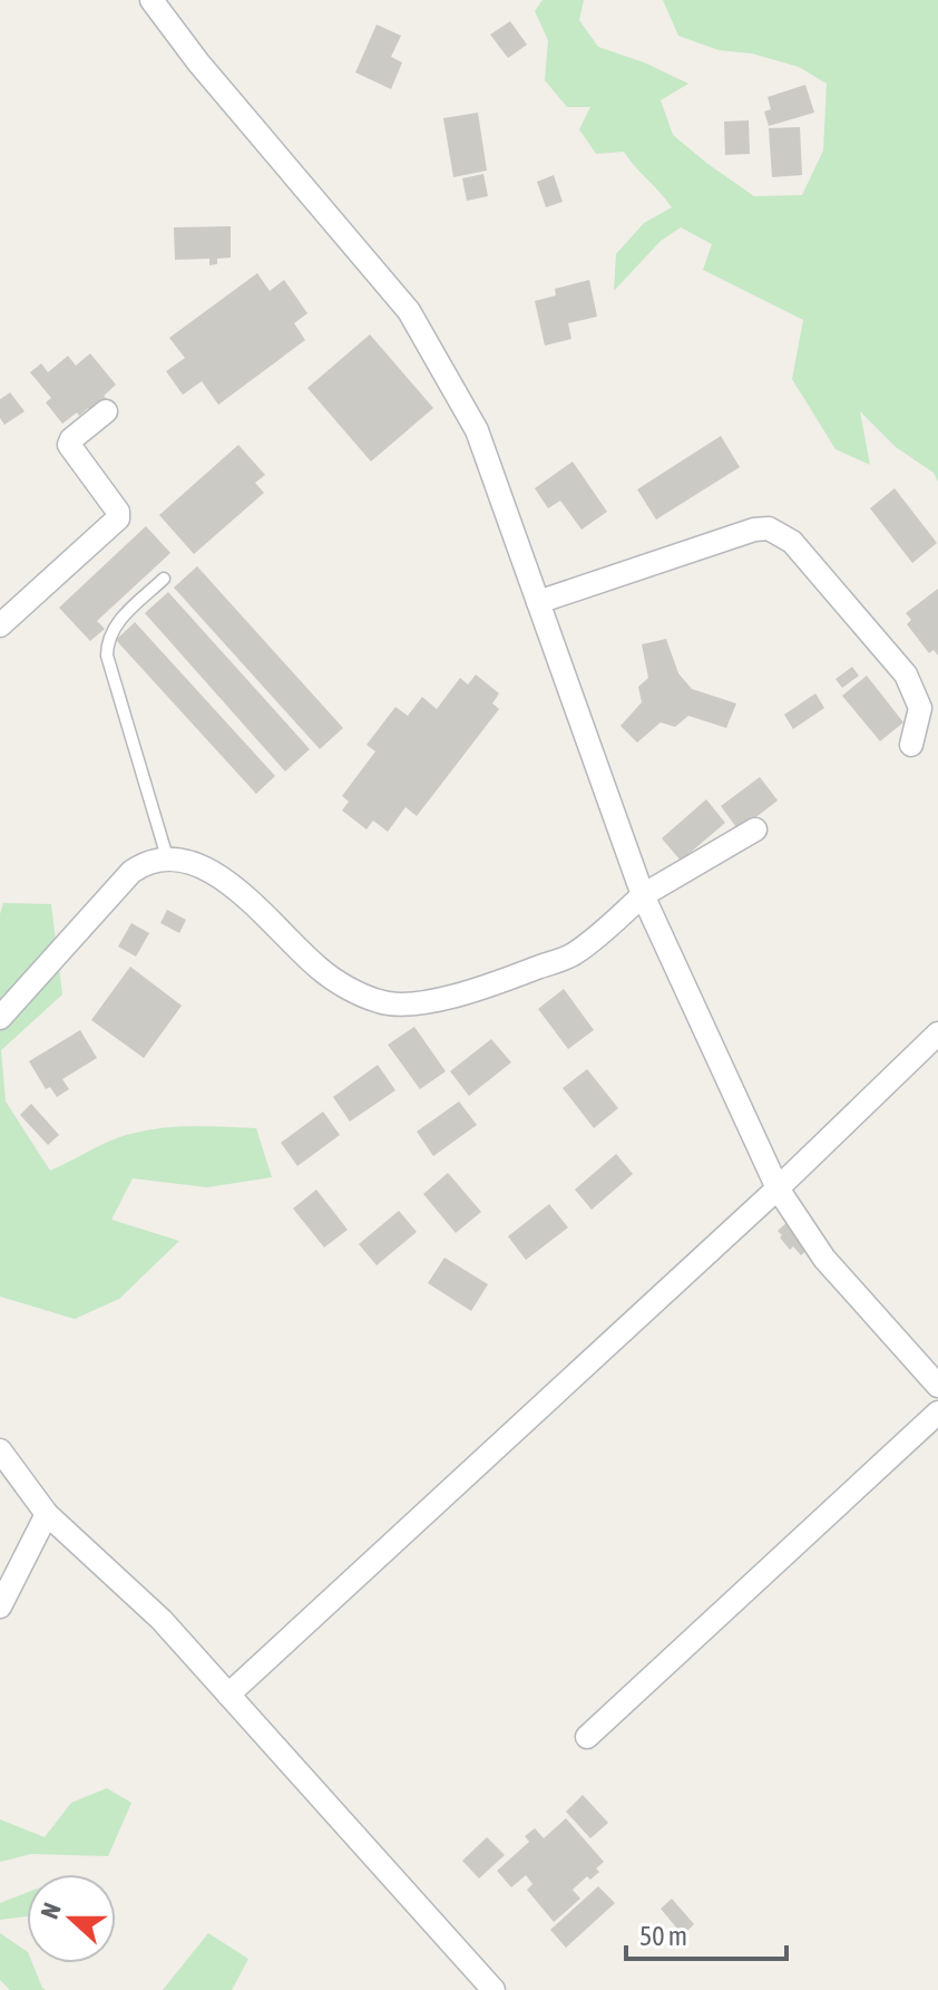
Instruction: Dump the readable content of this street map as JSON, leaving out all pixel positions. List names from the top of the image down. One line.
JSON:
{"scale_bar":"50 m","north":"left"}
